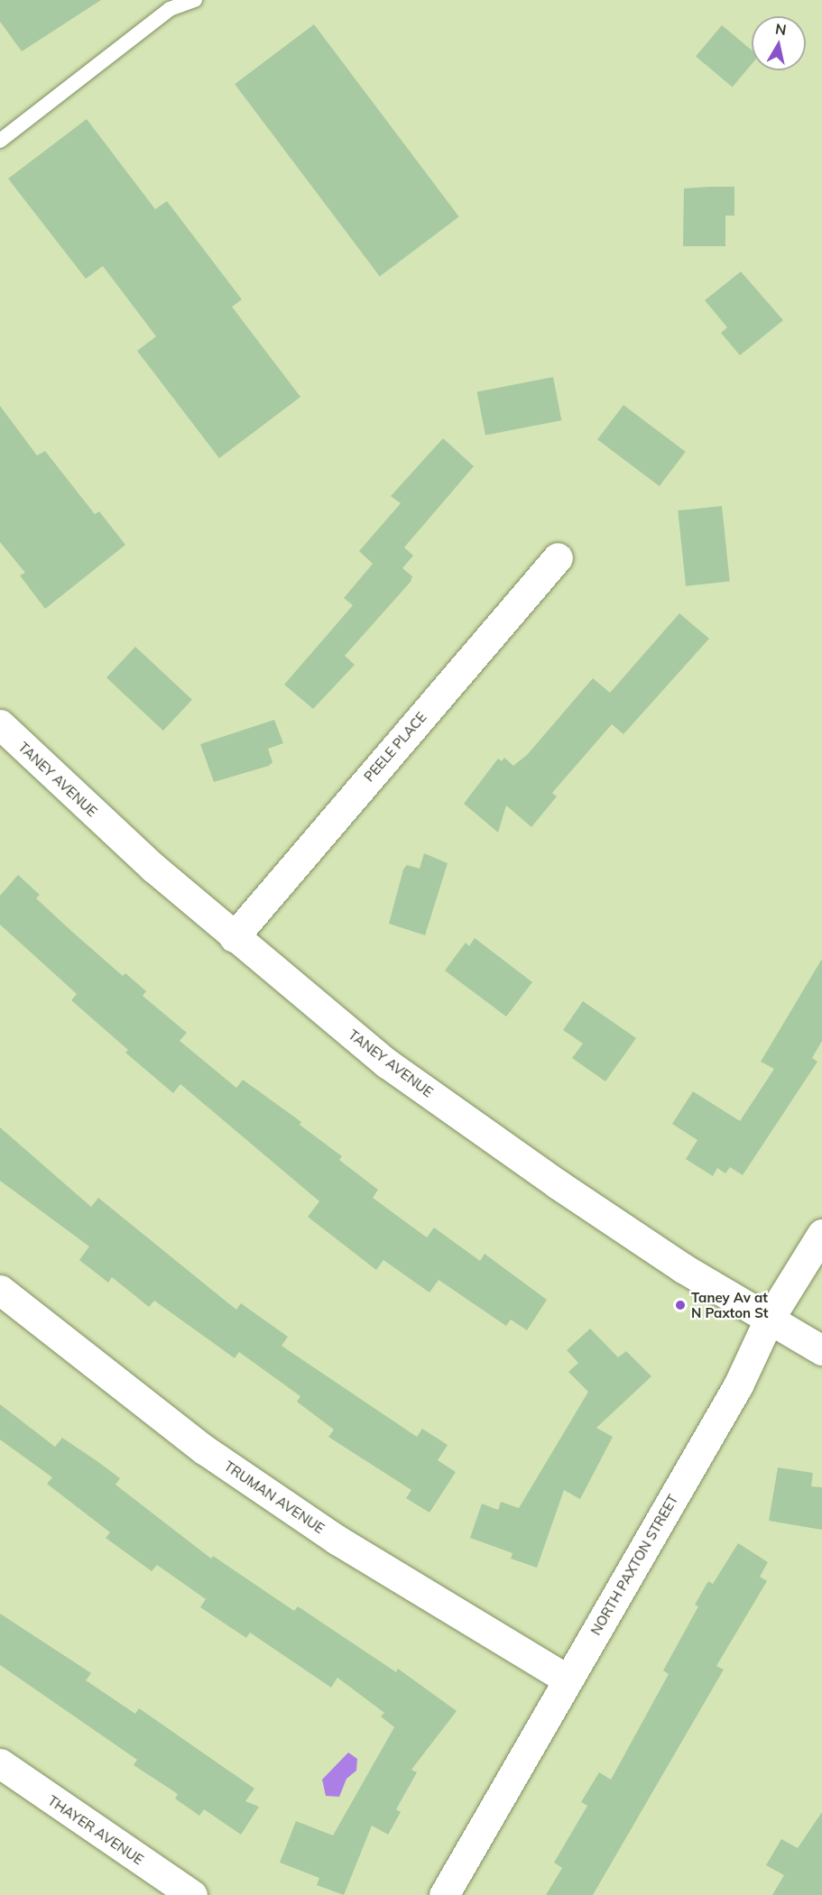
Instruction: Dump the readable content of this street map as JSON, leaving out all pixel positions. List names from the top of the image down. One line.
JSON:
{"streets":{"street":["PEELE PLACE","TANEY AVENUE","TRUMAN AVENUE","NORTH PAXTON STREET","THAYER AVENUE"]},"crossings":[["PEELE PLACE","TANEY AVENUE"],["TANEY AVENUE","NORTH PAXTON STREET"],["TRUMAN AVENUE","NORTH PAXTON STREET"]],"places":["Taney Av at N Paxton St"],"north":"top"}
